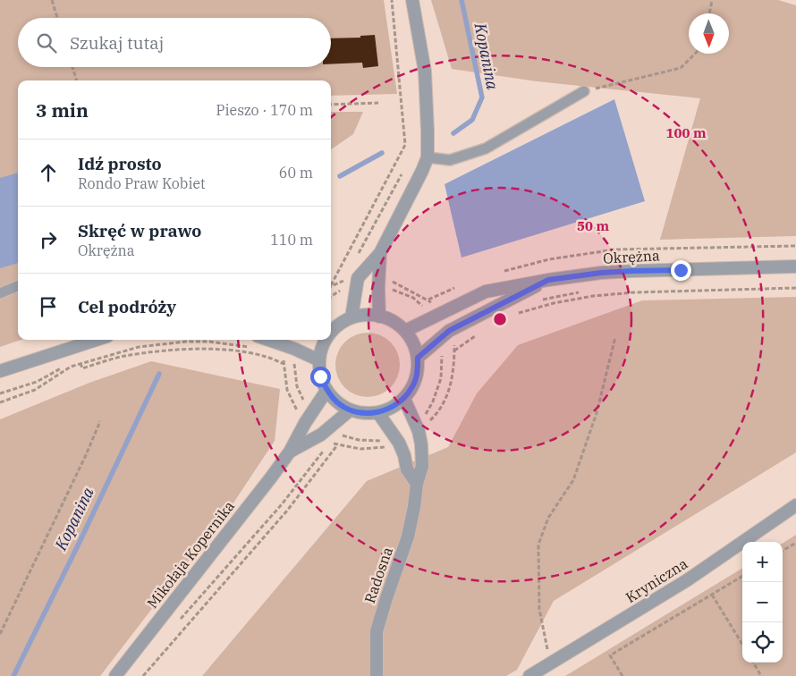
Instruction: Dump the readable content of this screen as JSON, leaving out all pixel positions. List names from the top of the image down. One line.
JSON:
{"streets":{"street":["Okrężna","Mikołaja Kopernika","Radosna","Kryniczna"]},"water":["Kopanina"],"north":"bottom","page":{"search":"Szukaj tutaj","heading":["3 min","Pieszo · 170 m"],"list":[["Idź prosto","Rondo Praw Kobiet","60 m"],["Skręć w prawo","Okrężna","110 m"],"Cel podróży"],"map_buttons":["+","−"]},"rings":["100 m","50 m"]}
